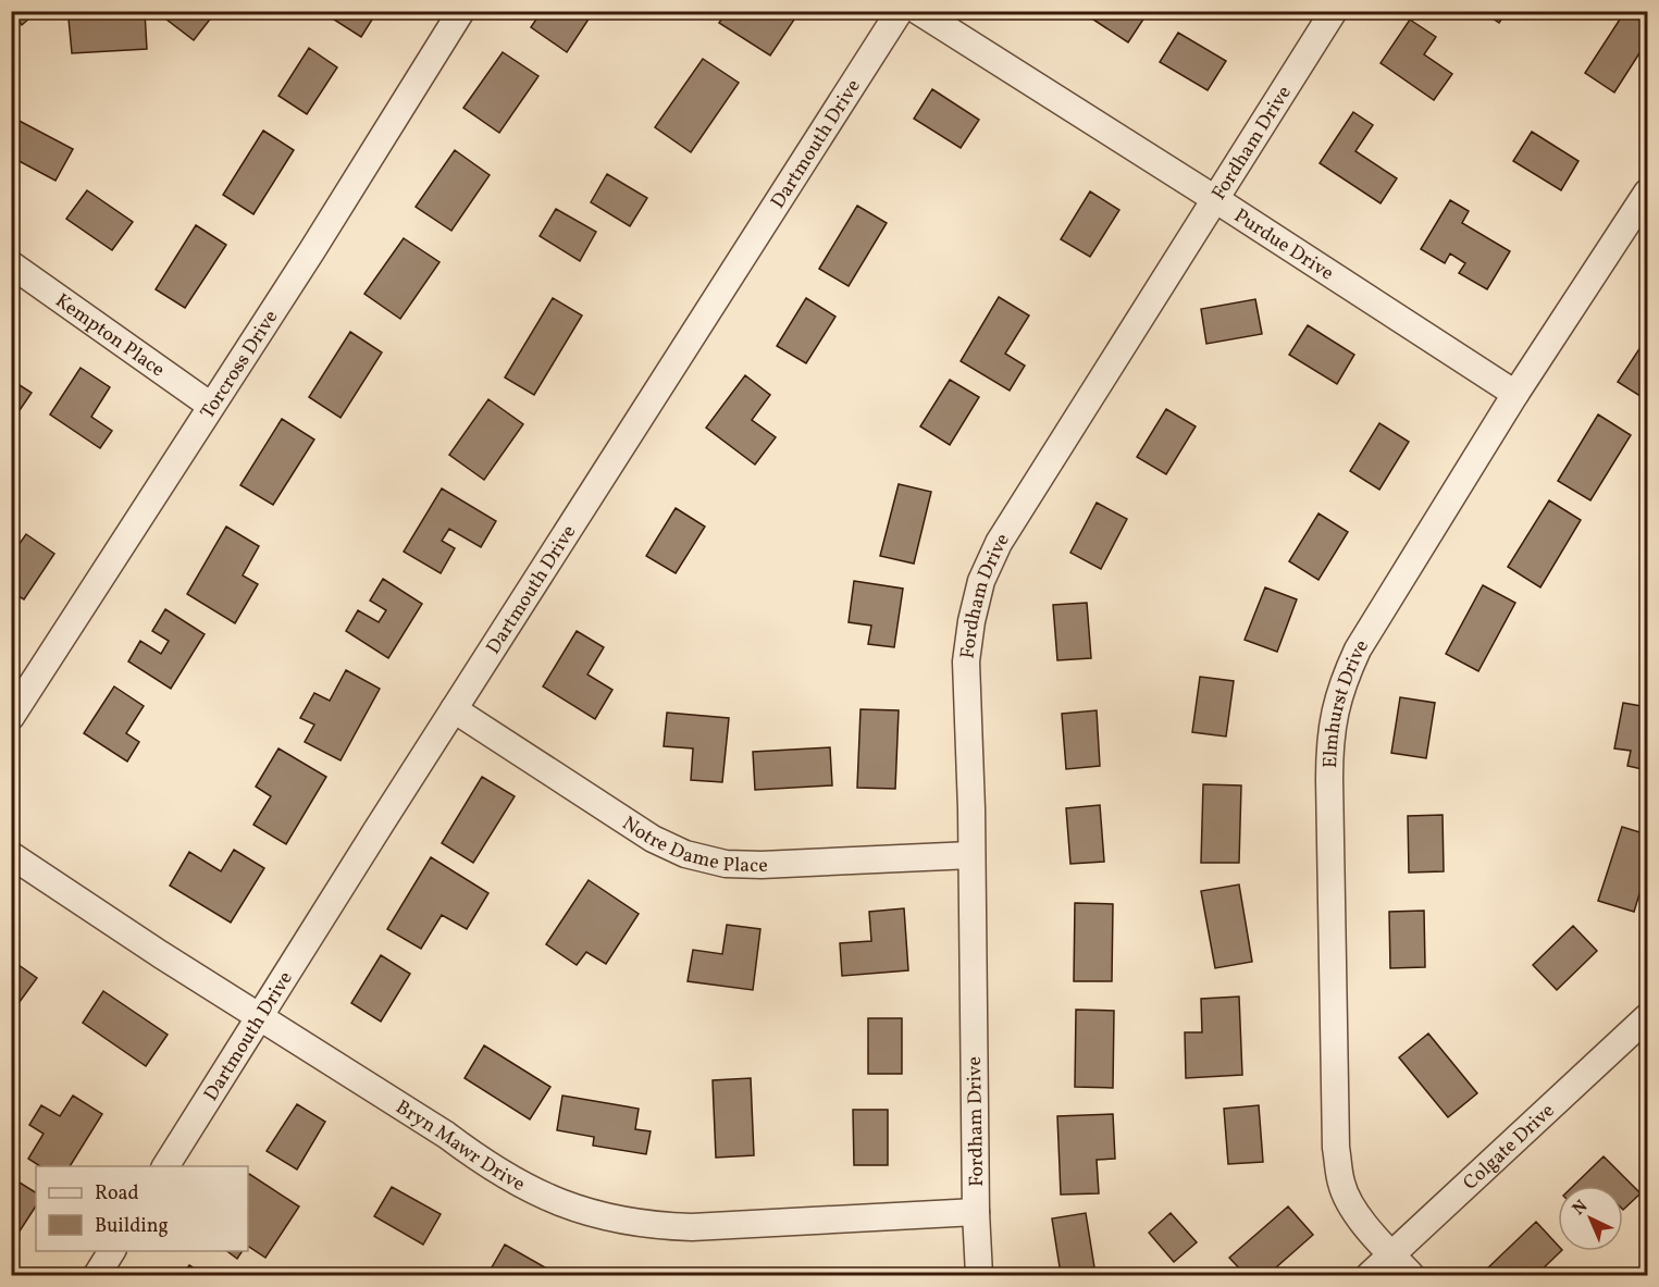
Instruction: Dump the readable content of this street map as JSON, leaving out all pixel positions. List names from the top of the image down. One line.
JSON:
{"streets":{"street":["Fordham Drive","Dartmouth Drive","Purdue Drive","Kempton Place","Torcross Drive","Elmhurst Drive","Notre Dame Place","Bryn Mawr Drive","Colgate Drive"]},"crossings":[["Fordham Drive","Purdue Drive"],["Fordham Drive","Notre Dame Place"],["Fordham Drive","Bryn Mawr Drive"],["Dartmouth Drive","Notre Dame Place"],["Dartmouth Drive","Bryn Mawr Drive"],["Purdue Drive","Elmhurst Drive"],["Kempton Place","Torcross Drive"],["Elmhurst Drive","Colgate Drive"]],"legend":["Road","Building"],"north":"top left"}
